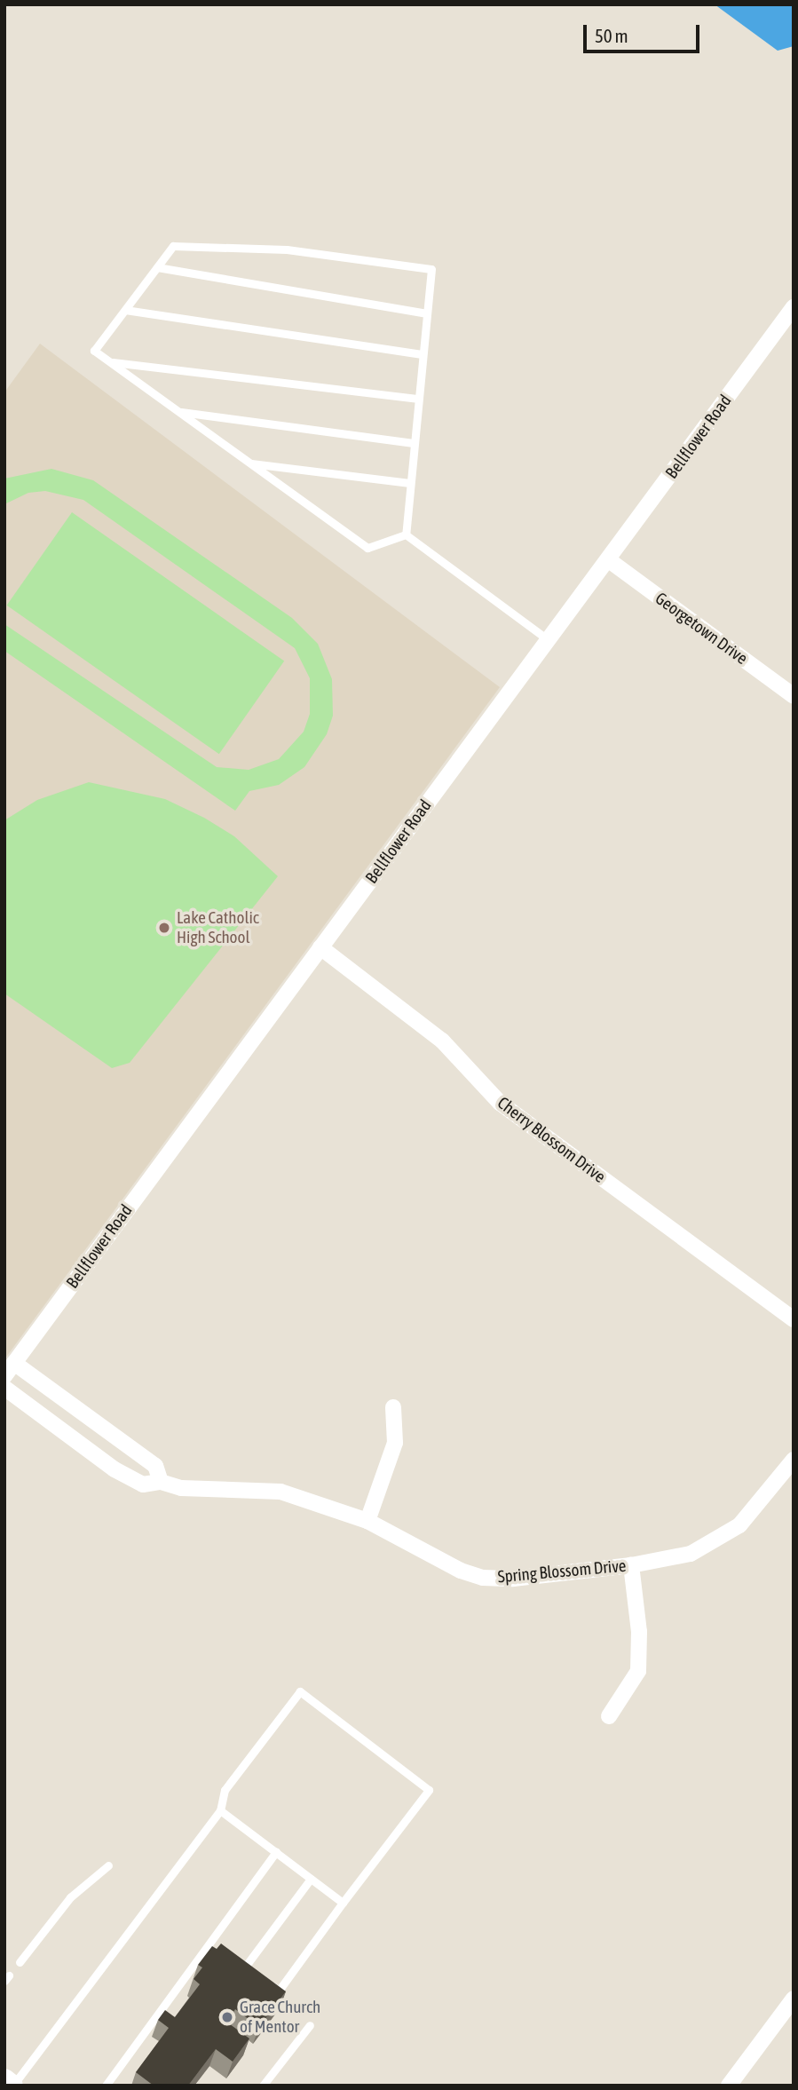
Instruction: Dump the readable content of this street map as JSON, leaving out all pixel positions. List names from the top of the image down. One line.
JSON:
{"streets":{"street":["Bellflower Road","Georgetown Drive","Cherry Blossom Drive","Spring Blossom Drive"]},"crossings":[["Bellflower Road","Georgetown Drive"],["Bellflower Road","Cherry Blossom Drive"]],"places":["Lake Catholic High School","Grace Church of Mentor"],"scale_bar":"50 m"}
